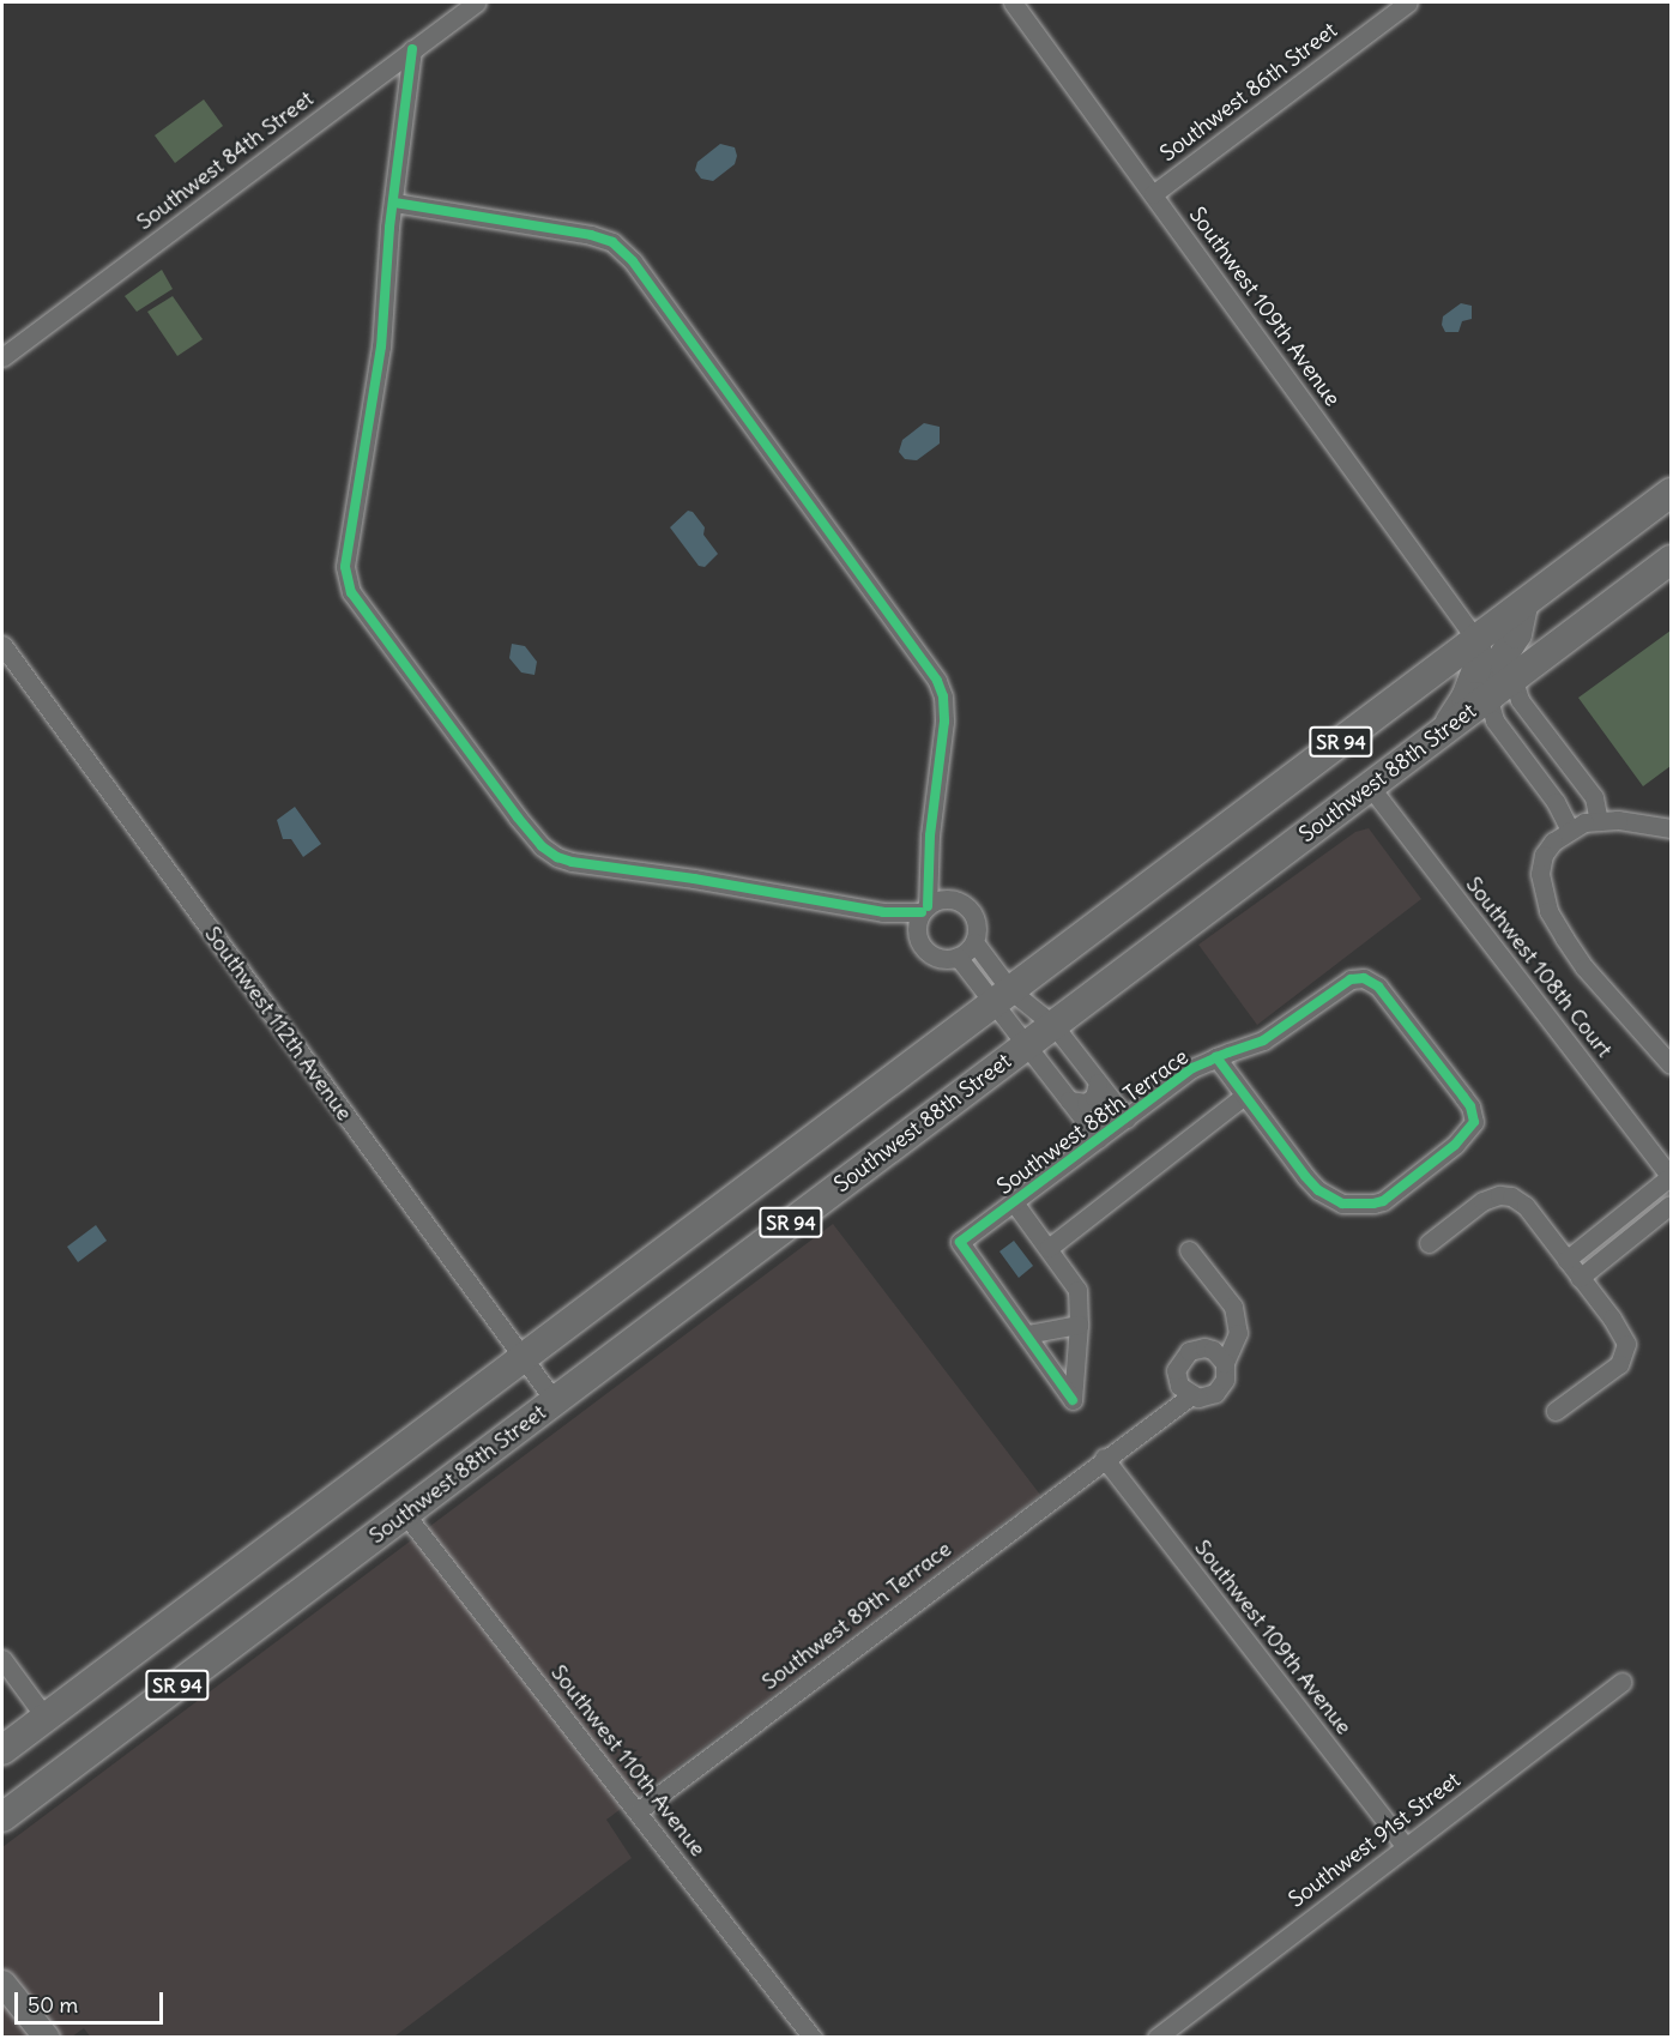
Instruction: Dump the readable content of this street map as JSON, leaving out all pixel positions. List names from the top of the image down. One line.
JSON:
{"streets":{"main road":["SR 94","Southwest 88th Street"],"street":["Southwest 86th Street","Southwest 84th Street","Southwest 109th Avenue","Southwest 108th Court","Southwest 112th Avenue","Southwest 88th Terrace","Southwest 89th Terrace","Southwest 110th Avenue","Southwest 91st Street"]},"crossings":[["Southwest 86th Street","Southwest 109th Avenue"],["Southwest 109th Avenue","SR 94"],["Southwest 109th Avenue","Southwest 89th Terrace"],["Southwest 109th Avenue","Southwest 91st Street"],["SR 94","Southwest 112th Avenue"],["Southwest 88th Street","Southwest 108th Court"],["Southwest 88th Street","Southwest 112th Avenue"],["Southwest 88th Street","Southwest 110th Avenue"],["Southwest 89th Terrace","Southwest 110th Avenue"]],"scale_bar":"50 m"}
